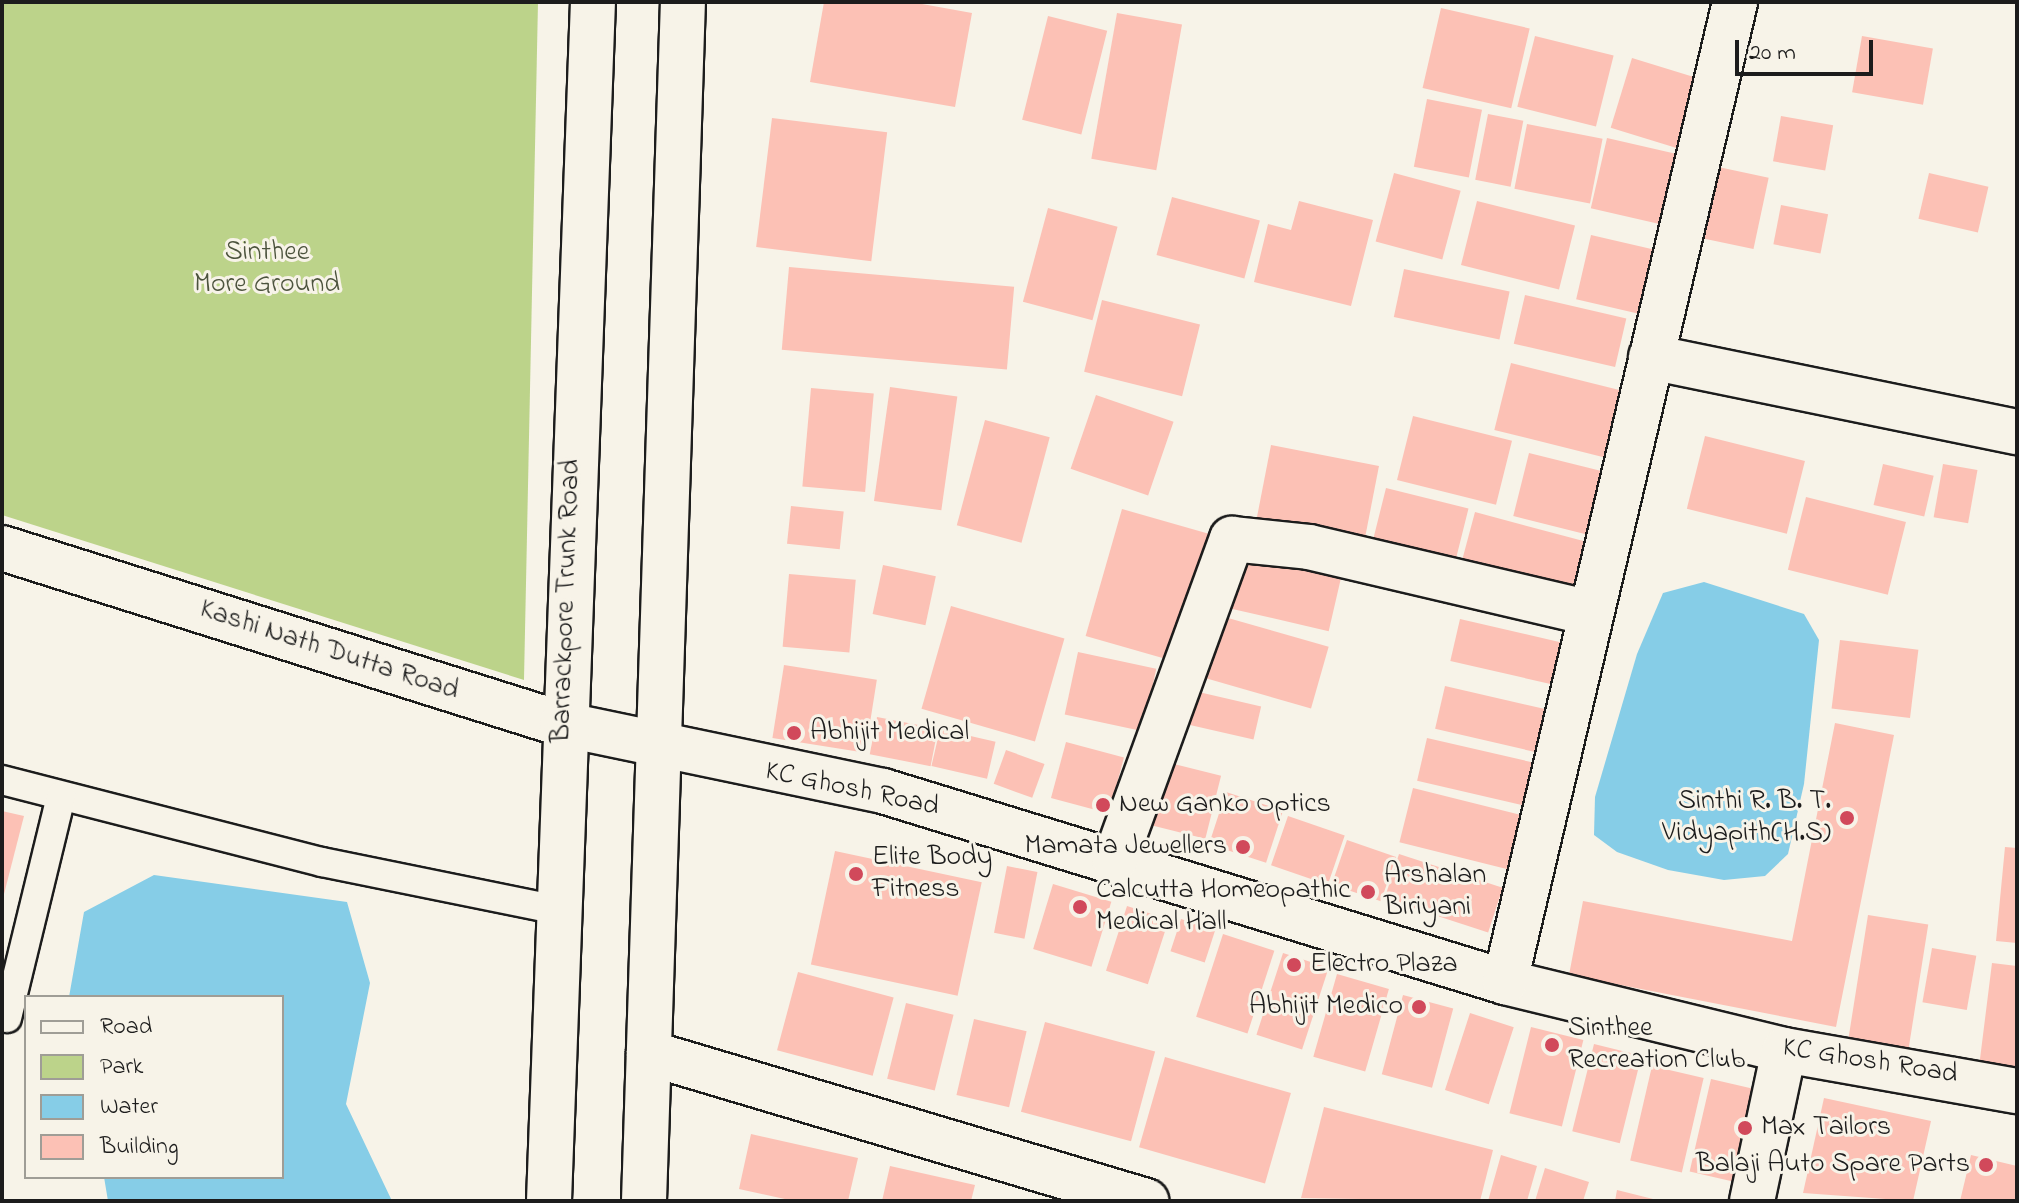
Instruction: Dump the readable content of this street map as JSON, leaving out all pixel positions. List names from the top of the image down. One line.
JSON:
{"streets":{"street":["Barrackpore Trunk Road","Kashi Nath Dutta Road","KC Ghosh Road"]},"crossings":[["Barrackpore Trunk Road","Kashi Nath Dutta Road"],["Kashi Nath Dutta Road","KC Ghosh Road"]],"parks":["Sinthee More Ground"],"places":["Abhijit Medical","New Ganko Optics","Sinthi R. B. T. Vidyapith(H.S)","Mamata Jewellers","Elite Body Fitness","Arshalan Biriyani","Calcutta Homeopathic Medical Hall","Electro Plaza","Abhijit Medico","Sinthee Recreation Club","Max Tailors","Balaji Auto Spare Parts"],"legend":["Road","Park","Water","Building"],"scale_bar":"20 m"}
